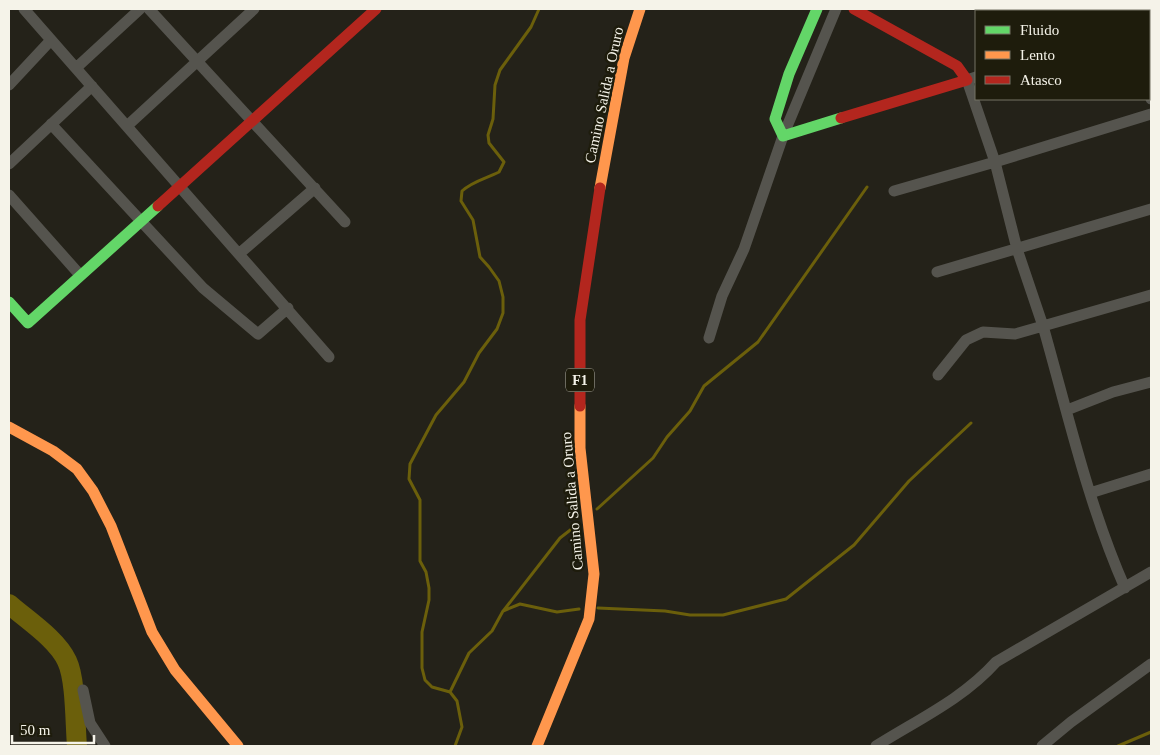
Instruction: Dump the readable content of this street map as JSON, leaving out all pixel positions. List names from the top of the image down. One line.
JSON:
{"streets":{"main road":["Camino Salida a Oruro","F1"]},"legend":["Fluido","Lento","Atasco"],"scale_bar":"50 m"}
